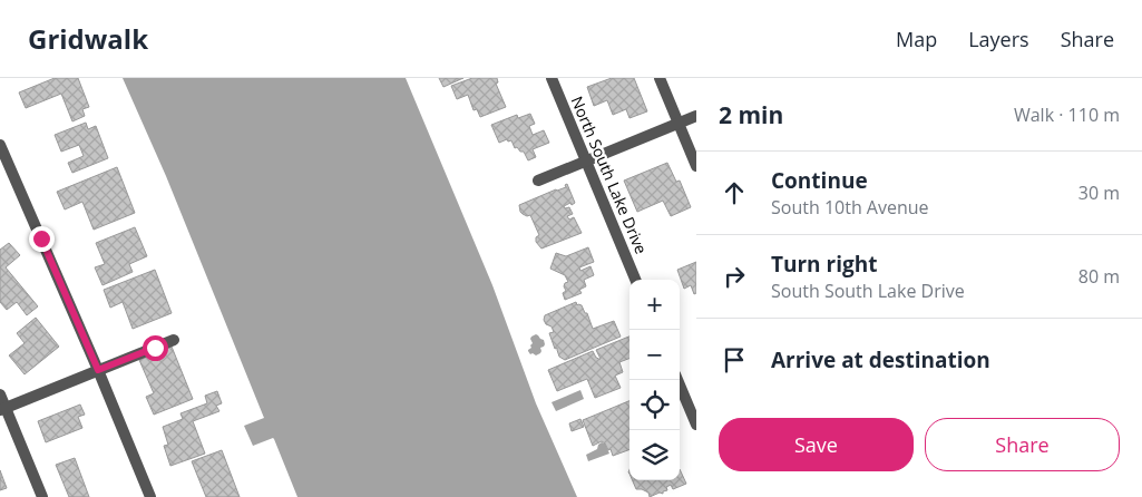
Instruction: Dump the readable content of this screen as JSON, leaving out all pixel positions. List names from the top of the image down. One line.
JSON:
{"streets":{"street":["North South Lake Drive"]},"page":{"header":"Gridwalk","nav":["Map","Layers","Share"],"heading":["2 min","Walk · 110 m"],"list":[["Continue","South 10th Avenue","30 m"],["Turn right","South South Lake Drive","80 m"],"Arrive at destination"],"map_buttons":["+","−"],"buttons":["Save","Share"]}}
